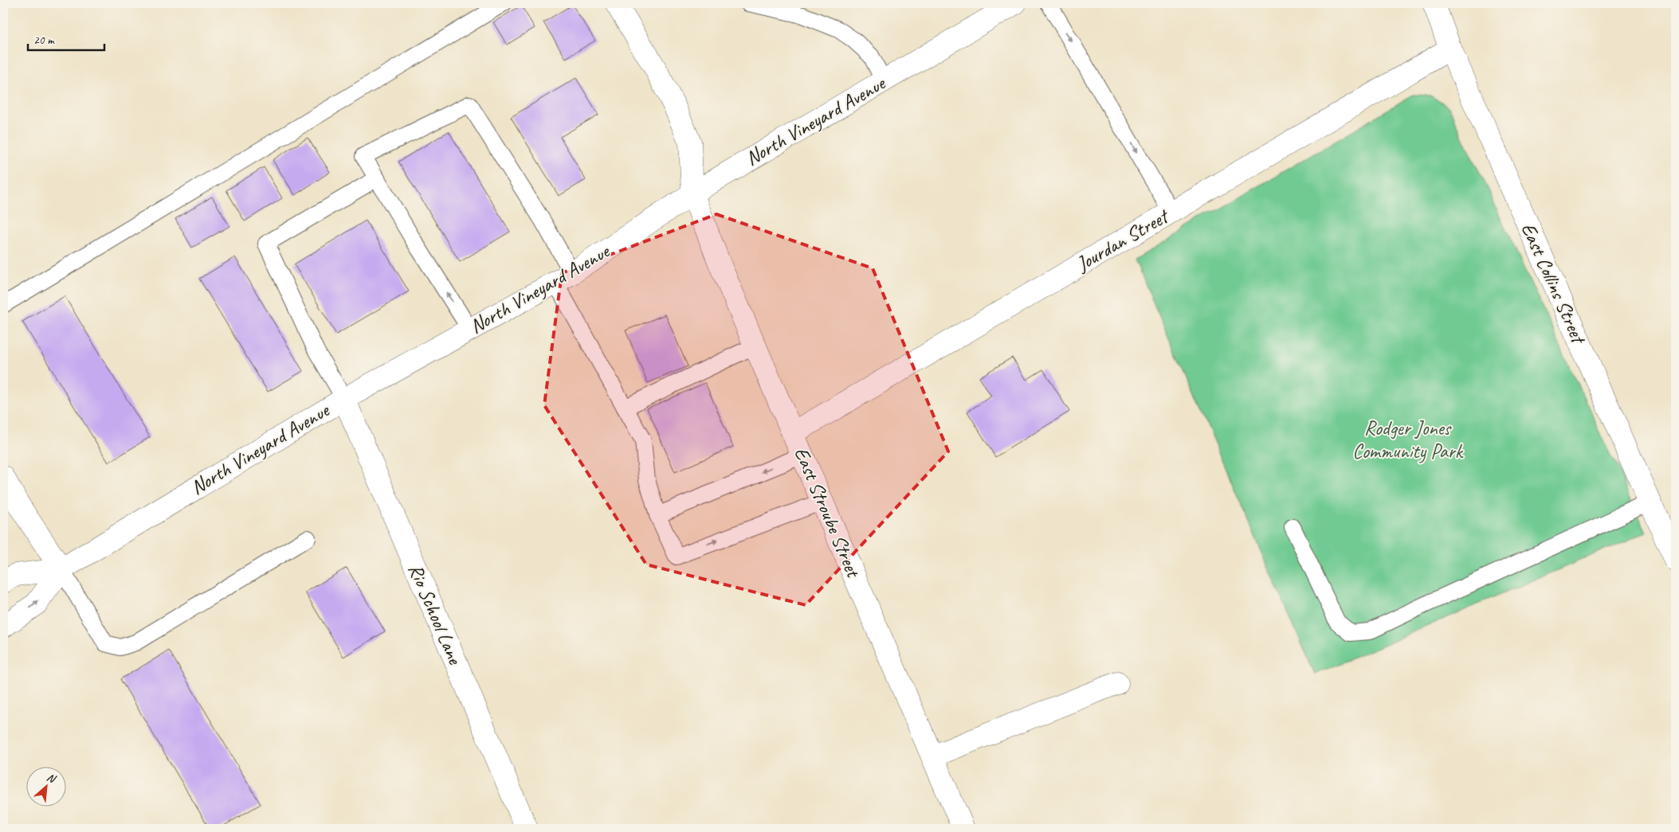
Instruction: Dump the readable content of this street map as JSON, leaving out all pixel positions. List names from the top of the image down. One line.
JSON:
{"streets":{"street":["North Vineyard Avenue","Jourdan Street","East Collins Street","East Stroube Street","Rio School Lane"]},"crossings":[["North Vineyard Avenue","East Stroube Street"],["North Vineyard Avenue","Rio School Lane"],["Jourdan Street","East Collins Street"],["Jourdan Street","East Stroube Street"]],"parks":["Rodger Jones Community Park"],"scale_bar":"20 m","north":"top right"}
